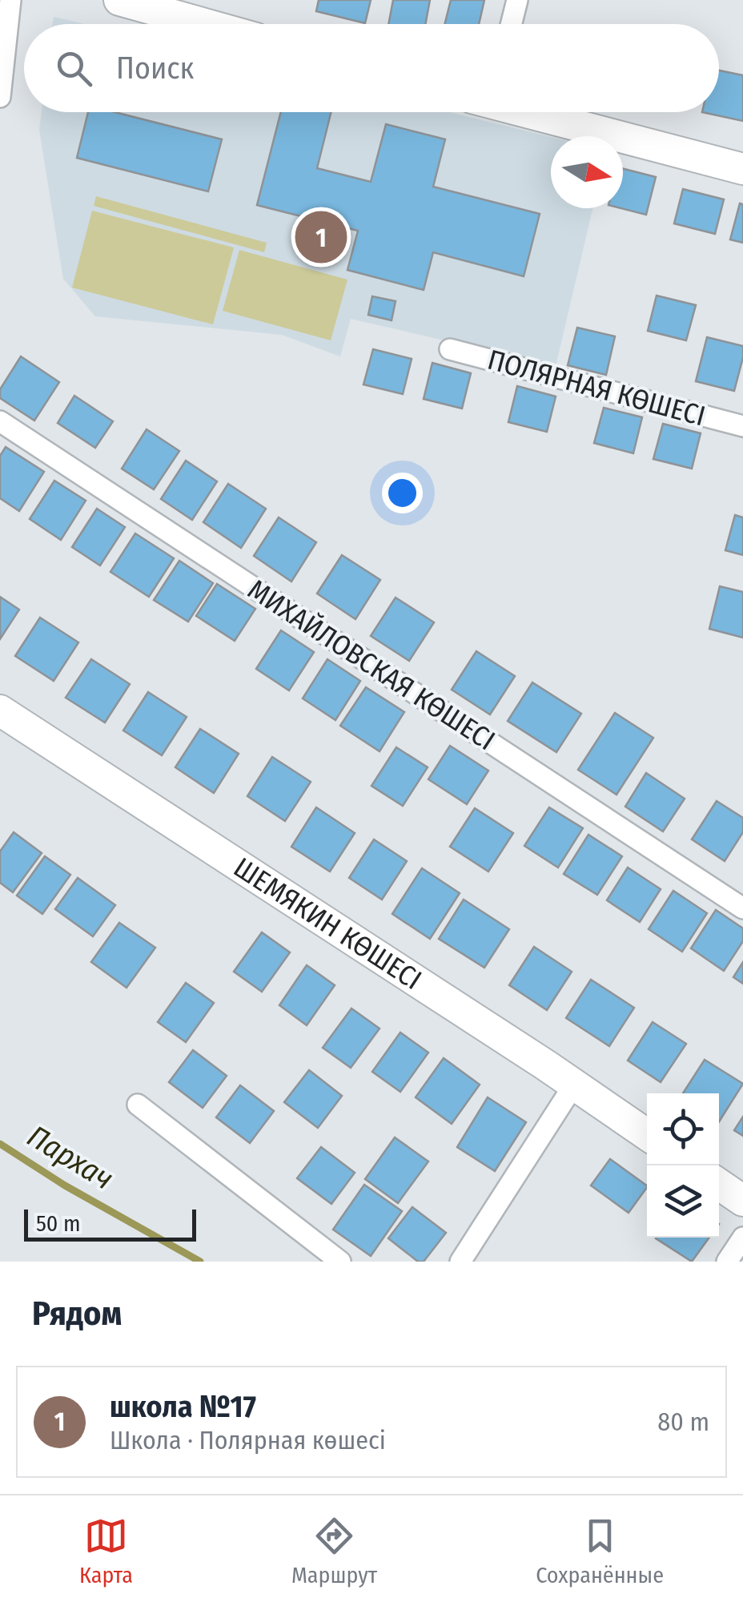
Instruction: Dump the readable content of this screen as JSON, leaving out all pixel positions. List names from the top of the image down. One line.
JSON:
{"streets":{"main road":["ШЕМЯКИН КӨШЕСІ"],"street":["ПОЛЯРНАЯ КӨШЕСІ","МИХАЙЛОВСКАЯ КӨШЕСІ"]},"water":["Пархач"],"scale_bar":"50 m","north":"right","page":{"search":"Поиск","pins":"1","scale":"50 m","heading":"Рядом","list":[{"mark":"1","name":"школа №17","note":"Школа · Полярная көшесі","value":"80 m"}],"nav":["Карта","Маршрут","Сохранённые"]}}
